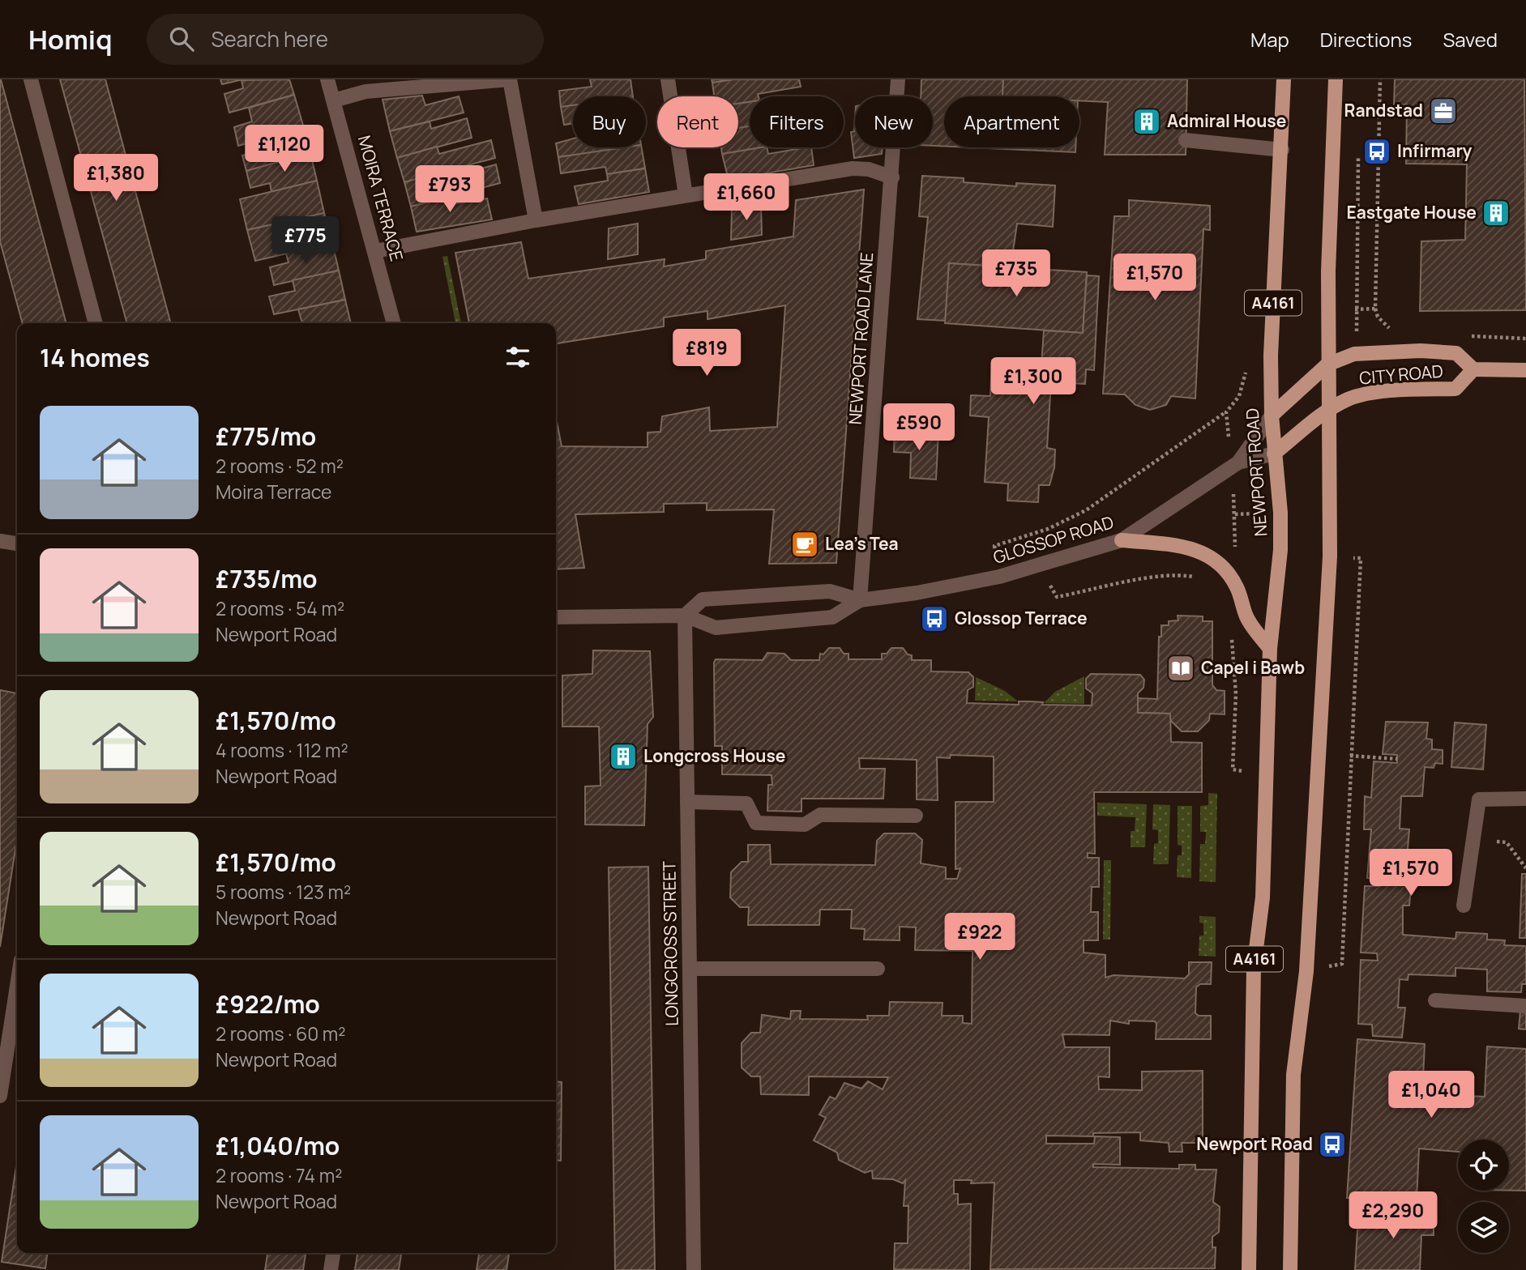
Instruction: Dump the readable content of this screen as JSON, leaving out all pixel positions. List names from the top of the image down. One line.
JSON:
{"streets":{"main road":["A4161","CITY ROAD","NEWPORT ROAD"],"street":["MOIRA TERRACE","NEWPORT ROAD LANE","GLOSSOP ROAD","LONGCROSS STREET"]},"crossings":[["A4161","CITY ROAD"],["NEWPORT ROAD LANE","GLOSSOP ROAD"],["CITY ROAD","NEWPORT ROAD"],["CITY ROAD","GLOSSOP ROAD"],["NEWPORT ROAD","GLOSSOP ROAD"],["GLOSSOP ROAD","LONGCROSS STREET"]],"places":{"office":["Randstad"],"building":["Admiral House","Eastgate House","Longcross House"],"bus stop":["Infirmary","Glossop Terrace","Newport Road"],"cafe":["Lea's Tea"],"library":["Capel i Bawb"]},"page":{"header":"Homiq","search":"Search here","nav":["Map","Directions","Saved"],"chip":["Buy","Rent","Filters","New","Apartment"],"price":["£1,120","£1,380","£793","£1,660","£775","£735","£1,570","£819","£1,300","£590","£1,570","£922","£1,040","£2,290"],"heading":"14 homes","list":[{"name":"£775/mo","note":"2 rooms · 52 m² · Moira Terrace"},{"name":"£735/mo","note":"2 rooms · 54 m² · Newport Road"},{"name":"£1,570/mo","note":"4 rooms · 112 m² · Newport Road"},{"name":"£1,570/mo","note":"5 rooms · 123 m² · Newport Road"},{"name":"£922/mo","note":"2 rooms · 60 m² · Newport Road"},{"name":"£1,040/mo","note":"2 rooms · 74 m² · Newport Road"}]}}
